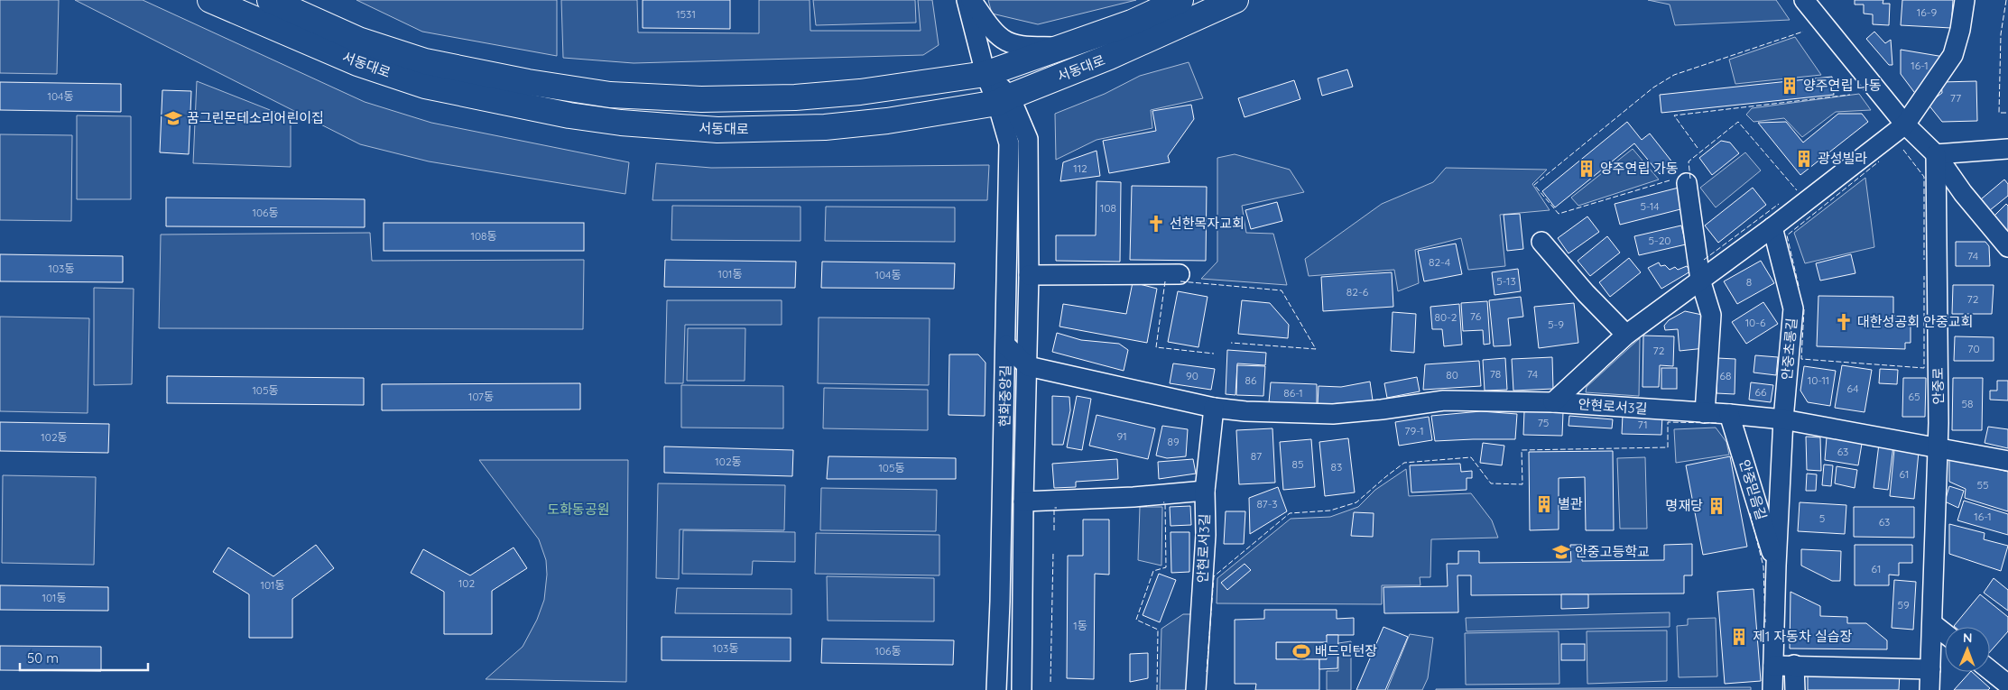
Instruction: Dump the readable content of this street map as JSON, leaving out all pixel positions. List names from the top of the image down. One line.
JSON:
{"streets":{"main road":["서동대로"],"street":["안중초롱길","안중로","현화중앙길","안현로서3길","안중믿음길"]},"crossings":[["서동대로","현화중앙길"],["안중초롱길","안현로서3길"],["안중초롱길","안중믿음길"],["안중로","안현로서3길"],["안현로서3길","안중믿음길"]],"parks":["도화동공원"],"places":{"building":["양주연립 나동","광성빌라","양주연립 가동","별관","명재당","제1 자동차 실습장"],"school or university":["꿈그린몬테소리어린이집","안중고등학교"],"church":["선한목자교회","대한성공회 안중교회"],"sports":["배드민턴장"]},"house_numbers":["16-9","1531","16-1","104동","77","112","5-14","108","106동","108동","5-20","74","82-4","103동","101동","104동","5-13","8","82-6","72","76","80-2","10-6","5-9","70","72","78","74","80","90","68","86","10-11","64","105동","66","86-1","107동","65","58","75","71","79-1","91","102동","89","63","87","102동","85","83","105동","61","55","87-3","16-1","5","63","61","102","101동","101동","59","1동","103동","106동"],"scale_bar":"50 m","north":"top"}
